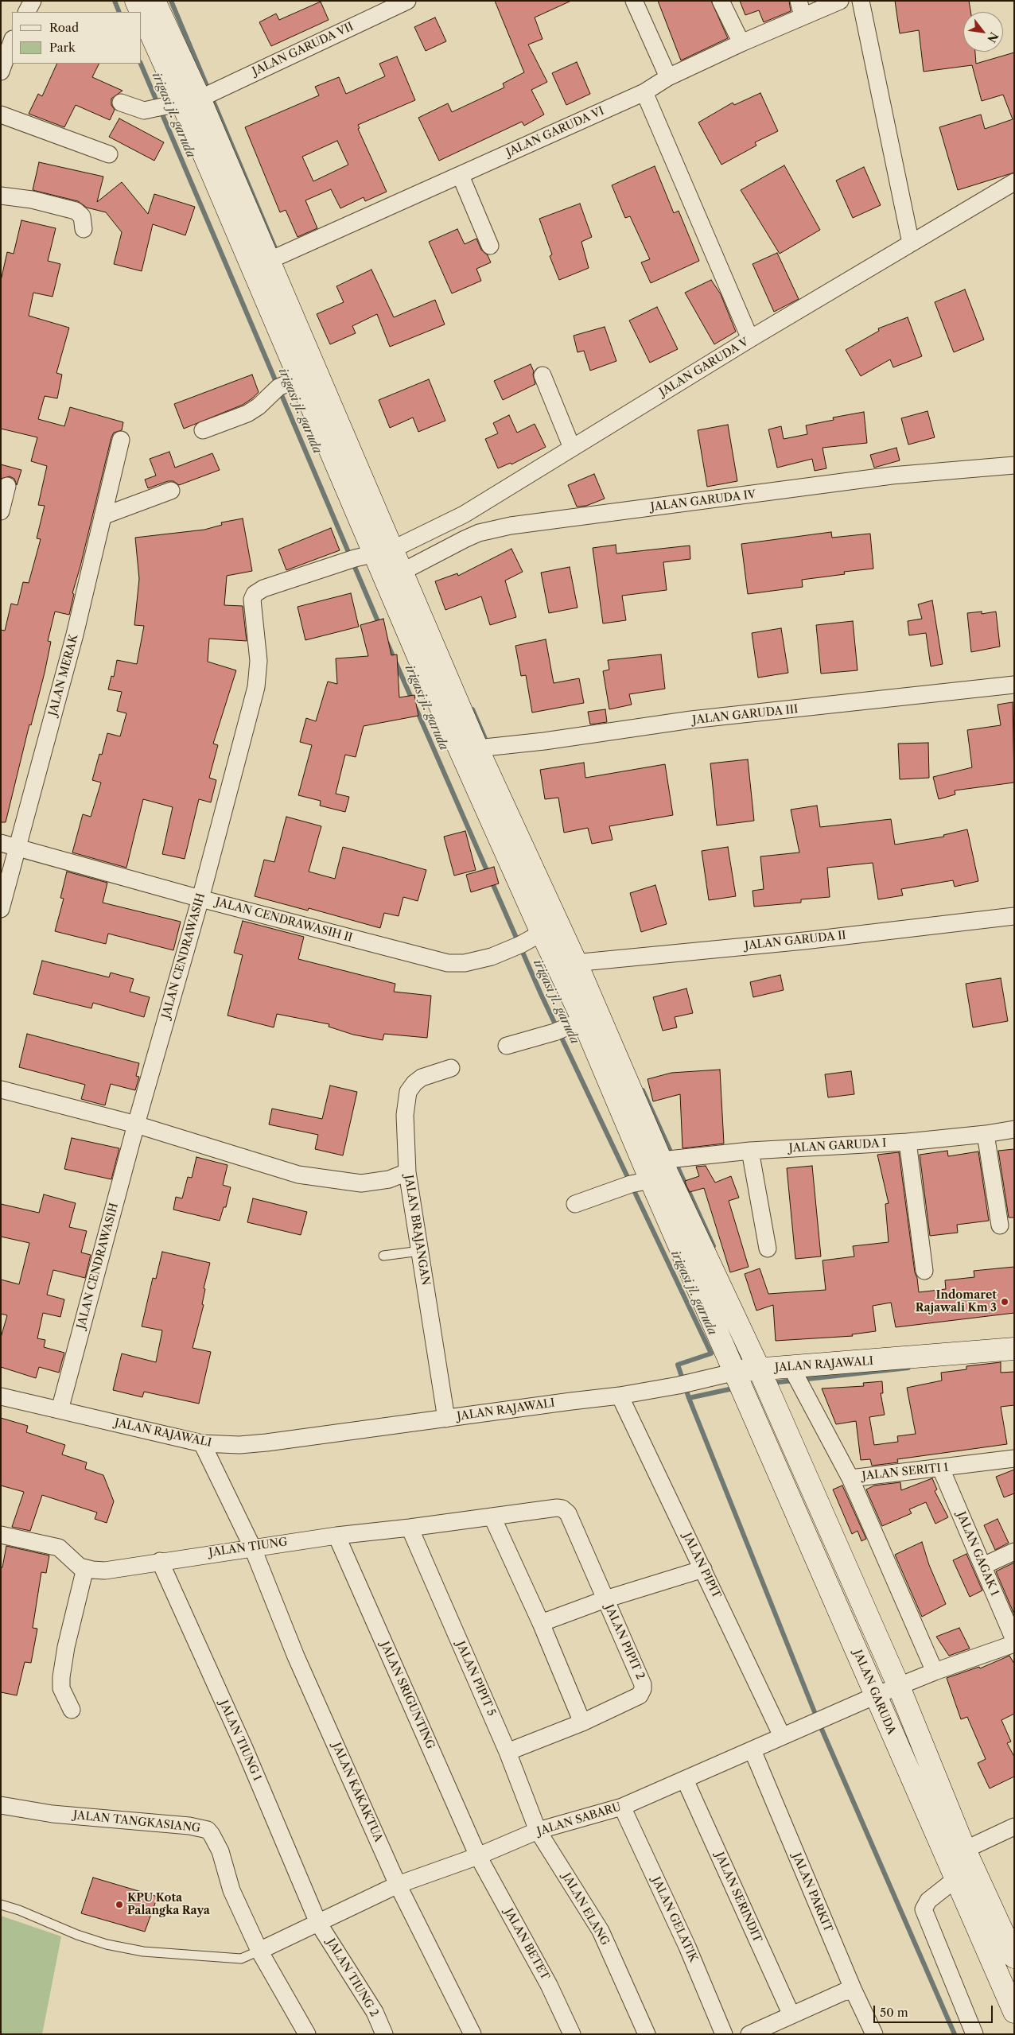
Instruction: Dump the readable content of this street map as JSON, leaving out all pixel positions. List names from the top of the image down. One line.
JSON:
{"streets":{"main road":["JALAN RAJAWALI","JALAN GARUDA"],"street":["JALAN GARUDA VII","JALAN GARUDA VI","JALAN GARUDA V","JALAN GARUDA IV","JALAN MERAK","JALAN GARUDA III","JALAN CENDRAWASIH II","JALAN GARUDA II","JALAN CENDRAWASIH","JALAN GARUDA I","JALAN BRAJANGAN","JALAN SERITI 1","JALAN TIUNG","JALAN GAGAK 1","JALAN PIPIT","JALAN PIPIT 2","JALAN PIPIT 5","JALAN SRIGUNTING","JALAN TIUNG 1","JALAN KAKAKTUA","JALAN SABARU","JALAN TANGKASIANG","JALAN PARKIT","JALAN SERINDIT","JALAN ELANG","JALAN GELATIK","JALAN BETET","JALAN TIUNG 2"]},"crossings":[["JALAN GARUDA V","JALAN CENDRAWASIH"],["JALAN MERAK","JALAN CENDRAWASIH II"],["JALAN CENDRAWASIH II","JALAN CENDRAWASIH"],["JALAN GARUDA II","JALAN GARUDA"],["JALAN CENDRAWASIH","JALAN RAJAWALI"],["JALAN BRAJANGAN","JALAN RAJAWALI"],["JALAN RAJAWALI","JALAN SERITI 1"],["JALAN RAJAWALI","JALAN PIPIT"],["JALAN RAJAWALI","JALAN GARUDA"],["JALAN RAJAWALI","JALAN KAKAKTUA"],["JALAN SERITI 1","JALAN GAGAK 1"],["JALAN TIUNG","JALAN PIPIT 2"],["JALAN TIUNG","JALAN PIPIT 5"],["JALAN TIUNG","JALAN SRIGUNTING"],["JALAN TIUNG","JALAN TIUNG 1"],["JALAN TIUNG","JALAN KAKAKTUA"],["JALAN PIPIT","JALAN SABARU"],["JALAN PIPIT 2","JALAN PIPIT 5"],["JALAN PIPIT 5","JALAN SABARU"],["JALAN PIPIT 5","JALAN ELANG"],["JALAN GARUDA","JALAN SABARU"],["JALAN SRIGUNTING","JALAN SABARU"],["JALAN SRIGUNTING","JALAN BETET"],["JALAN TIUNG 1","JALAN SABARU"],["JALAN TIUNG 1","JALAN TIUNG 2"],["JALAN KAKAKTUA","JALAN SABARU"],["JALAN SABARU","JALAN TANGKASIANG"],["JALAN SABARU","JALAN PARKIT"],["JALAN SABARU","JALAN SERINDIT"],["JALAN SABARU","JALAN ELANG"],["JALAN SABARU","JALAN GELATIK"],["JALAN SABARU","JALAN BETET"],["JALAN SABARU","JALAN TIUNG 2"]],"water":["irigasi jl. garuda"],"places":["Indomaret Rajawali Km 3","KPU Kota Palangka Raya"],"legend":["Road","Park"],"scale_bar":"50 m","north":"bottom right"}
